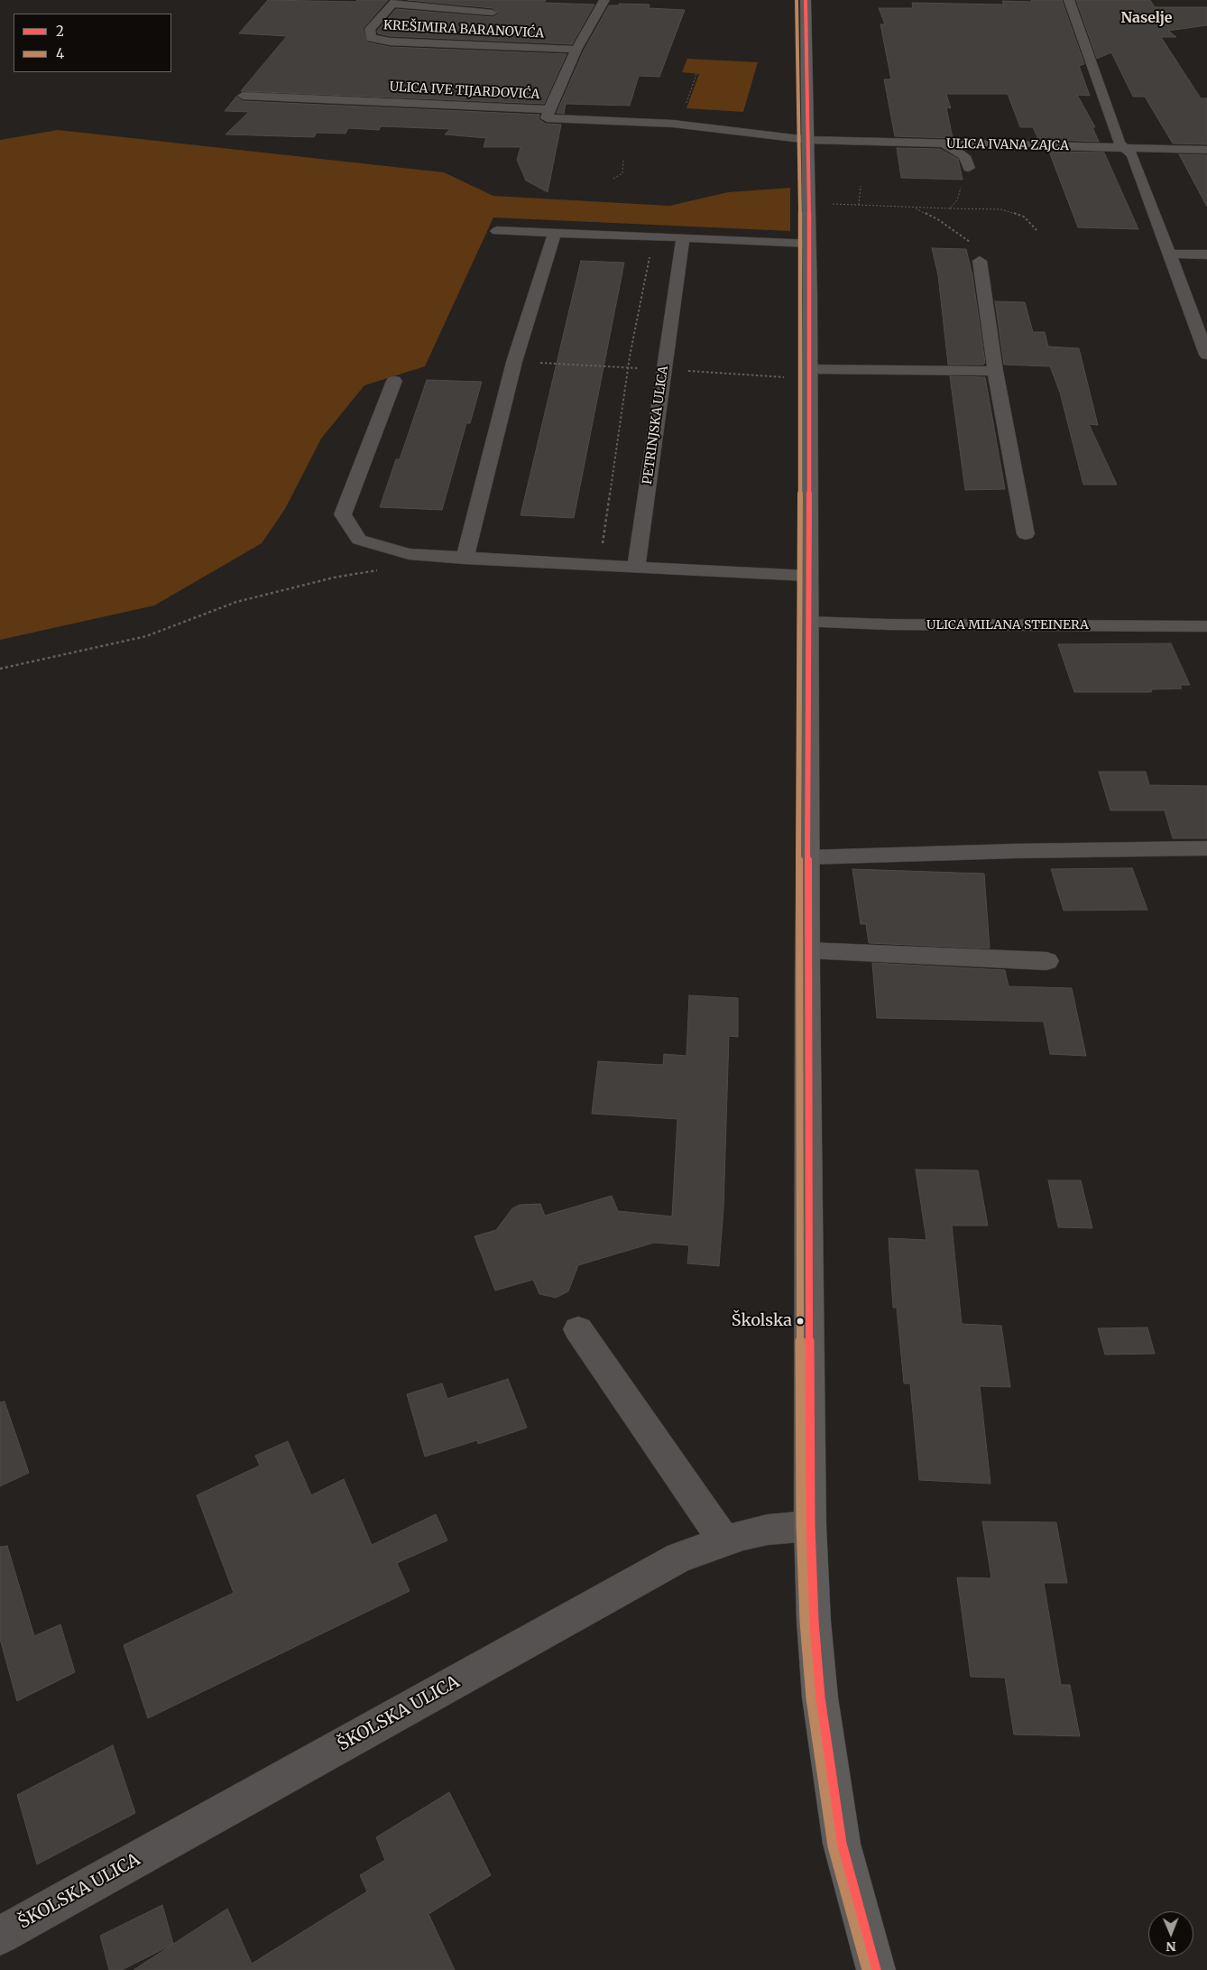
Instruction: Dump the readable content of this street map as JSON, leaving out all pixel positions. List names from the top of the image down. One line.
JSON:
{"streets":{"street":["KREŠIMIRA BARANOVIĆA","ULICA IVE TIJARDOVIĆA","ULICA IVANA ZAJCA","PETRINJSKA ULICA","ULICA MILANA STEINERA","ŠKOLSKA ULICA"]},"crossings":[["ULICA IVE TIJARDOVIĆA","ULICA IVANA ZAJCA"]],"districts":["Naselje"],"places":["Školska"],"lines":["transit line 2","transit line 4"],"legend":["2","4"],"north":"bottom"}
